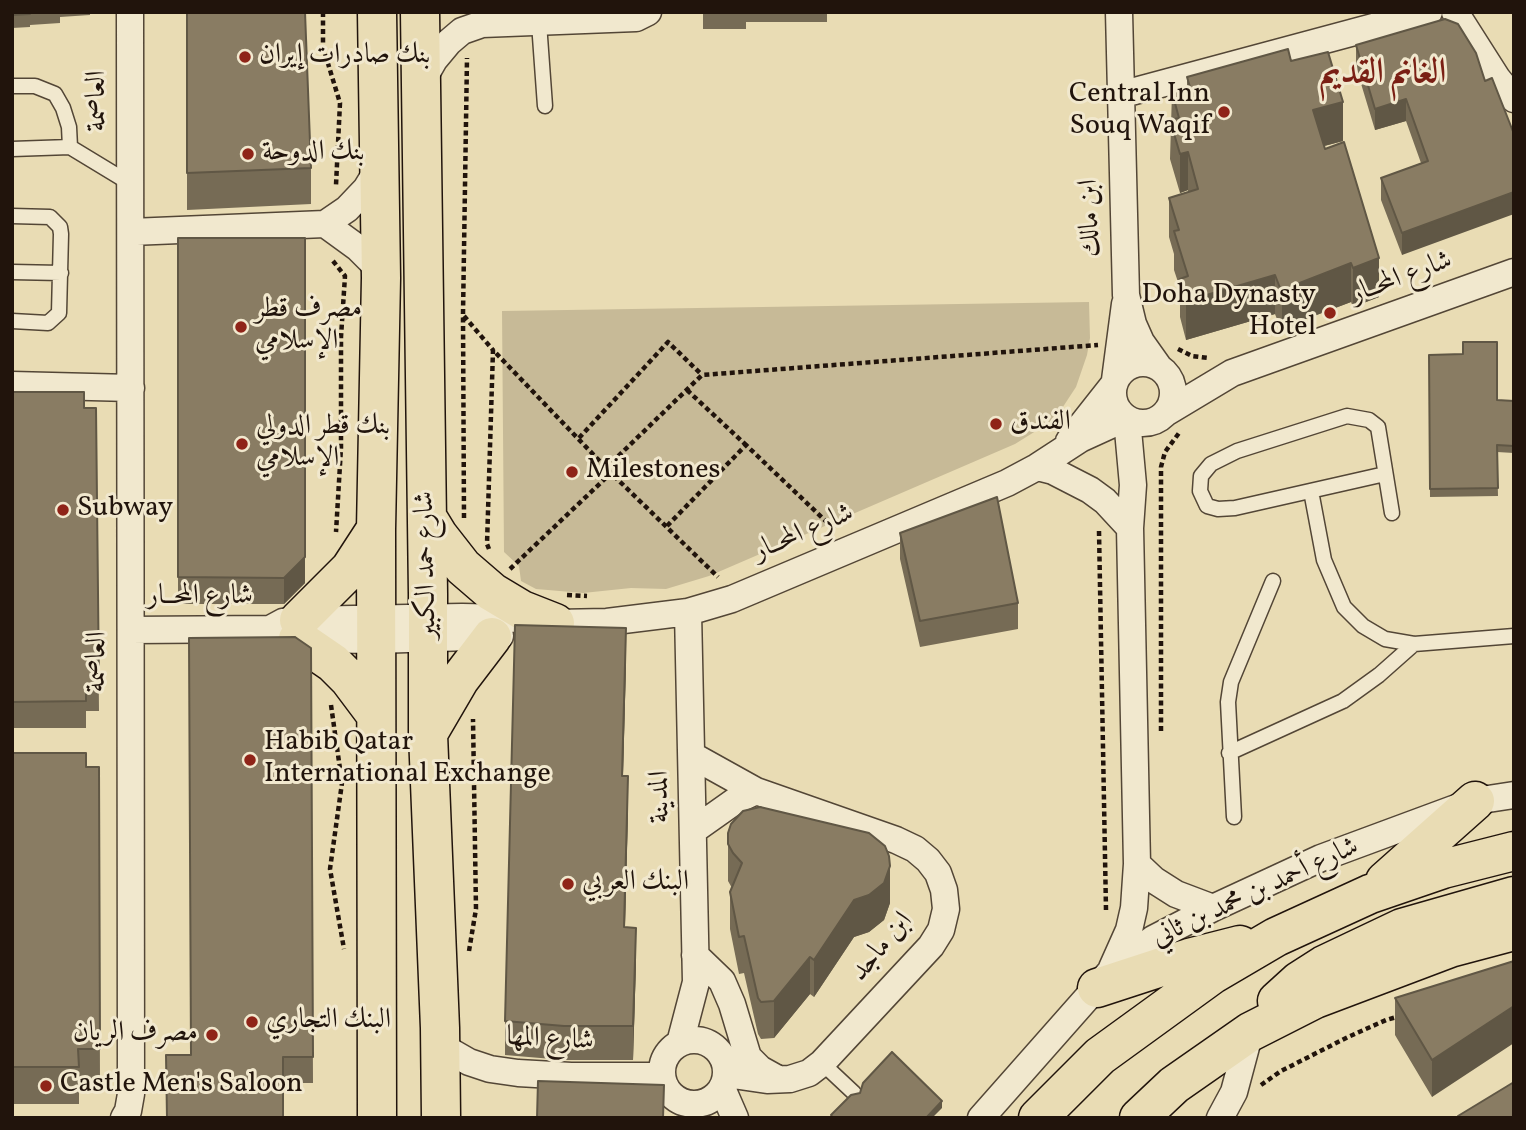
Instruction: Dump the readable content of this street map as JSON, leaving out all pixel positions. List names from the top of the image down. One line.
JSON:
{"streets":{"main road":["شارع حمد الكبير","شارع أحمد بن محمد بن ثاني"],"street":["العاصمة","ابن مالك","شارع المحــار","المدينة","ابن ماجد","شارع المها"]},"crossings":[["العاصمة","شارع المحــار"],["ابن مالك","شارع المحــار"],["شارع المحــار","شارع حمد الكبير"],["شارع المحــار","المدينة"],["شارع حمد الكبير","شارع المها"],["المدينة","ابن ماجد"],["المدينة","شارع المها"],["ابن ماجد","شارع المها"]],"districts":["الغانم القديم"],"places":["بنك صادرات إيران","Central Inn Souq Waqif","بنك الدوحة","Doha Dynasty Hotel","مصرف قطر الإسلامي","الفندق","بنك قطر الدولي الإسلامي","Milestones","Subway","Habib Qatar International Exchange","البنك العربي","البنك التجاري","مصرف الريان","Castle Men's Saloon"]}
